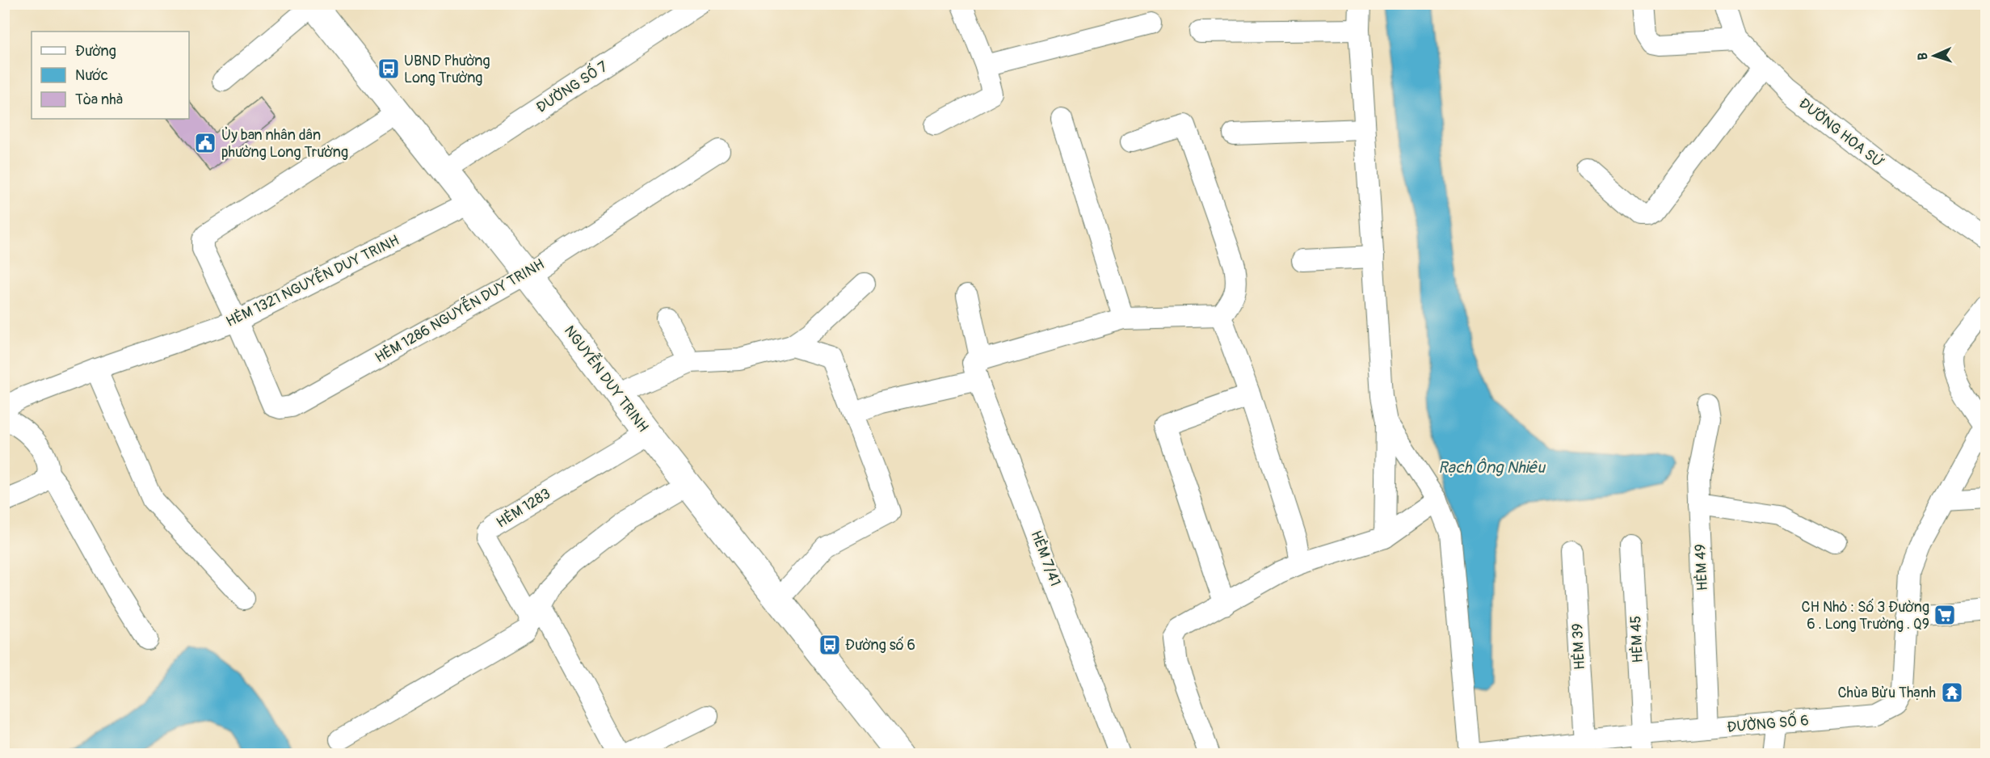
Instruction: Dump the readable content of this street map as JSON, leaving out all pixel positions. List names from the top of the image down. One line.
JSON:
{"streets":{"main road":["NGUYỄN DUY TRINH"],"street":["ĐƯỜNG SỐ 7","ĐƯỜNG HOA SỨ","HẺM 1321 NGUYỄN DUY TRINH","HẺM 1286 NGUYỄN DUY TRINH","HẺM 1283","HẺM 7/41","HẺM 49","HẺM 45","HẺM 39","ĐƯỜNG SỐ 6"]},"crossings":[["ĐƯỜNG SỐ 7","NGUYỄN DUY TRINH"],["HẺM 1321 NGUYỄN DUY TRINH","HẺM 1286 NGUYỄN DUY TRINH"],["HẺM 1321 NGUYỄN DUY TRINH","NGUYỄN DUY TRINH"],["HẺM 1286 NGUYỄN DUY TRINH","NGUYỄN DUY TRINH"],["NGUYỄN DUY TRINH","HẺM 1283"],["HẺM 49","ĐƯỜNG SỐ 6"],["HẺM 45","ĐƯỜNG SỐ 6"],["HẺM 39","ĐƯỜNG SỐ 6"]],"water":["Rạch Ông Nhiêu"],"places":{"bus stop":["UBND Phường Long Trường","Đường số 6"],"public building":["Ủy ban nhân dân phường Long Trường"],"supermarket":["CH Nhỏ : Số 3 Đường 6 . Long Trường . Q9"],"temple":["Chùa Bửu Thạnh"]},"legend":["Đường","Nước","Tòa nhà"],"north":"left"}
